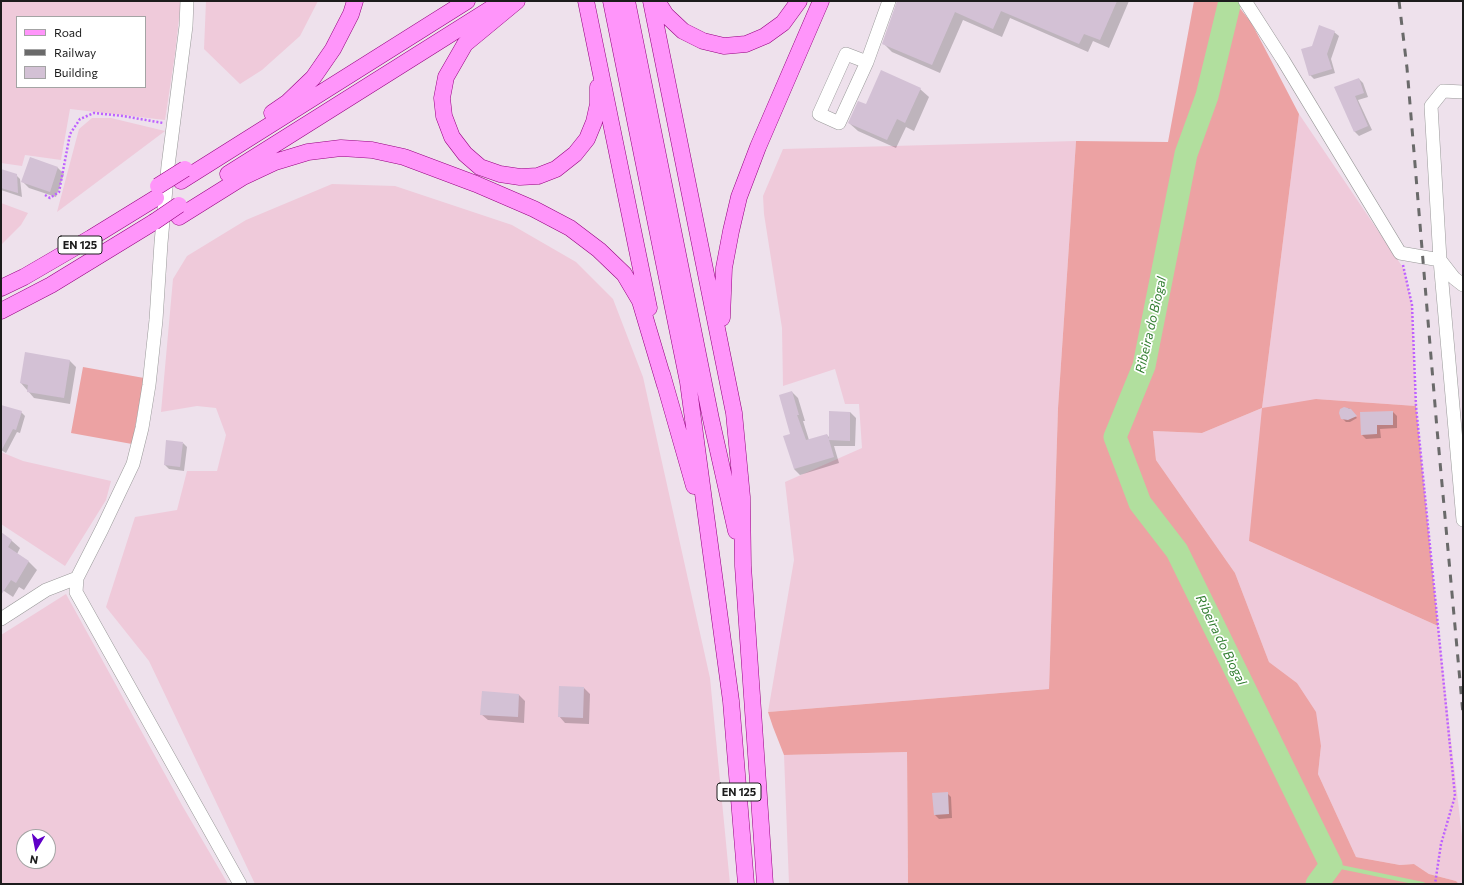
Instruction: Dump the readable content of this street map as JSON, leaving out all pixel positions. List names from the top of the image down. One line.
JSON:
{"streets":{"main road":["EN 125"]},"water":["Ribeira do Biogal"],"legend":["Road","Railway","Building"],"north":"bottom"}
